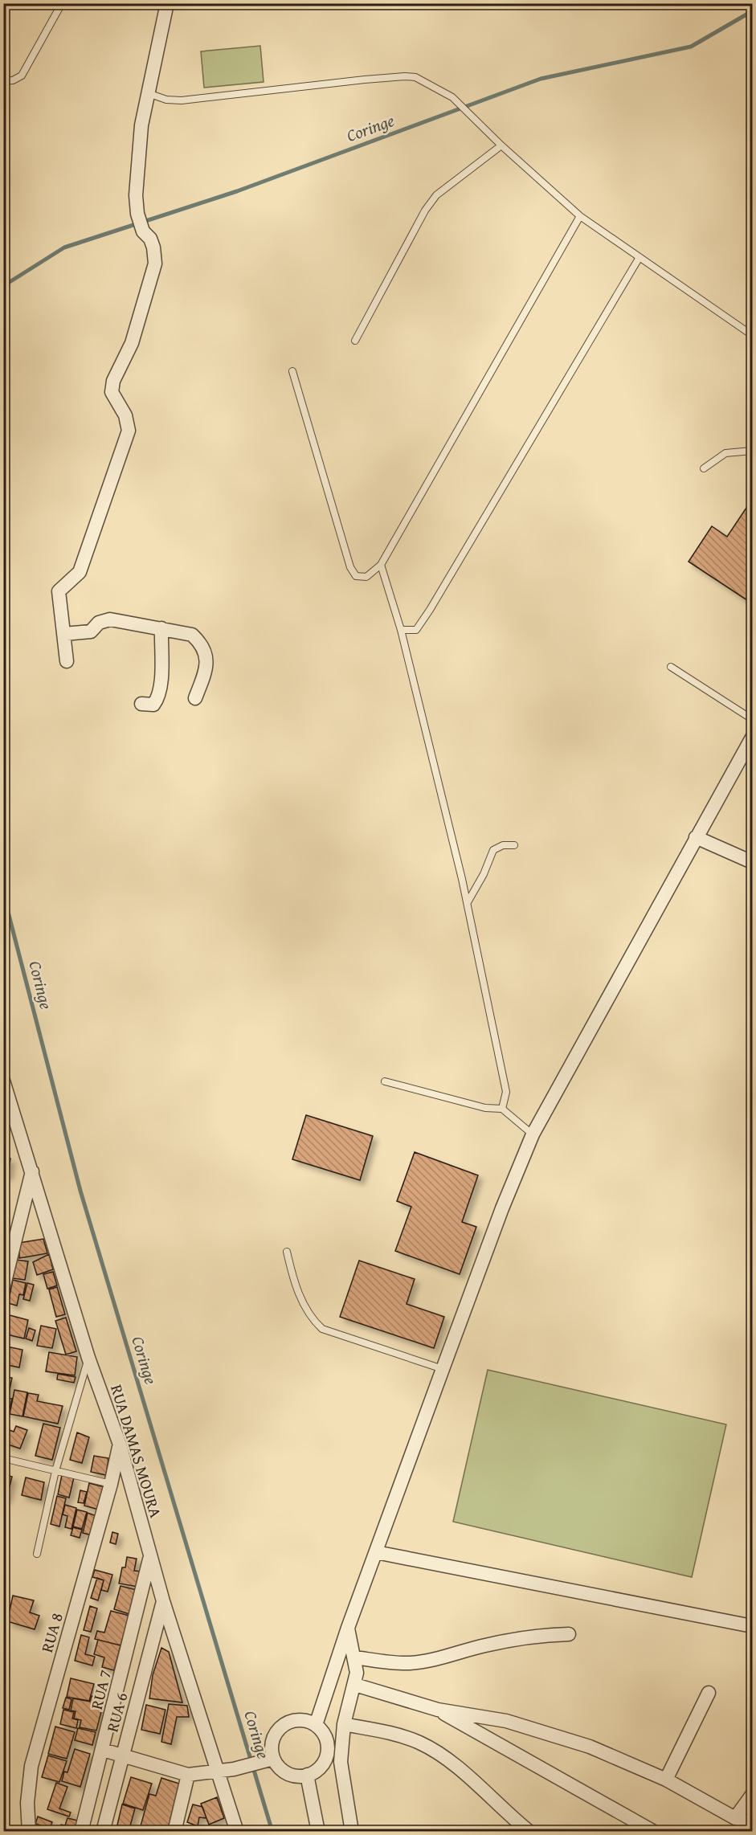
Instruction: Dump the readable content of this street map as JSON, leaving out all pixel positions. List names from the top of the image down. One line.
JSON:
{"streets":{"street":["RUA DAMAS MOURA","RUA 8","RUA 7","RUA 6"]},"crossings":[["RUA DAMAS MOURA","RUA 8"],["RUA DAMAS MOURA","RUA 7"],["RUA DAMAS MOURA","RUA 6"]],"water":["Coringe"]}
